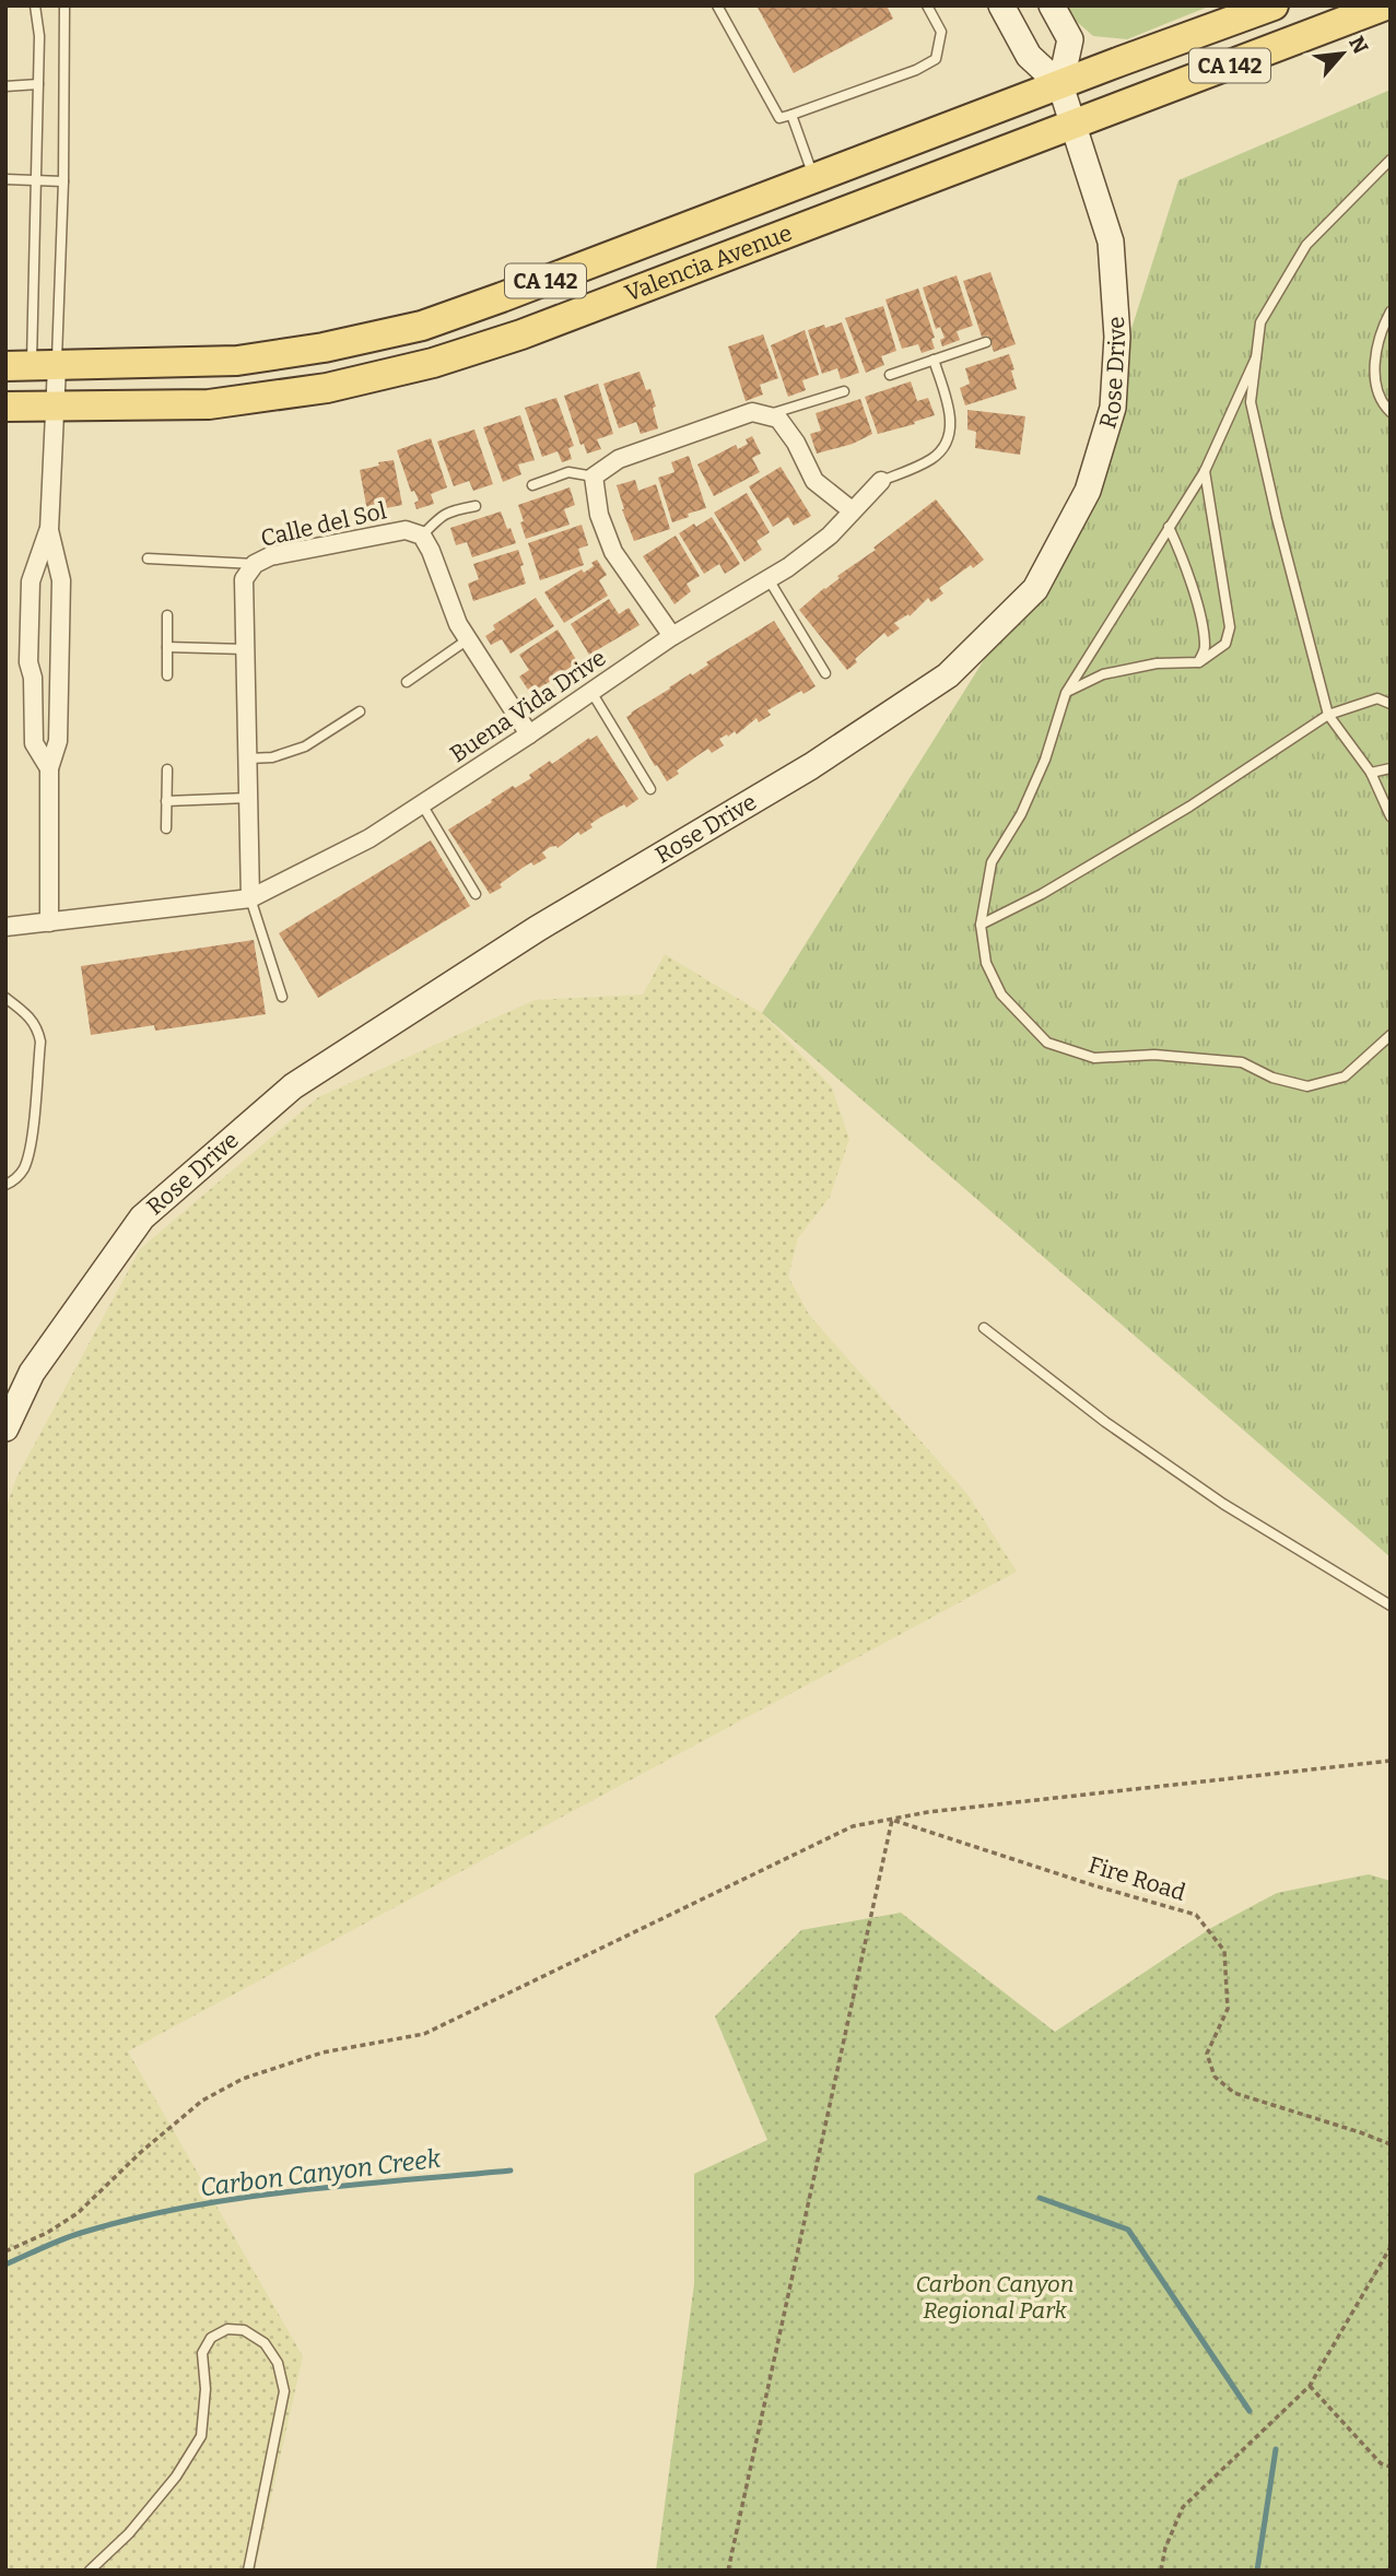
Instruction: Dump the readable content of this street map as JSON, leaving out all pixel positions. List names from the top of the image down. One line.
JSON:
{"streets":{"main road":["CA 142","Valencia Avenue"],"street":["Rose Drive","Calle del Sol","Buena Vida Drive"],"path":["Fire Road"]},"crossings":[["Valencia Avenue","Rose Drive"],["Calle del Sol","Buena Vida Drive"]],"water":["Carbon Canyon Creek"],"parks":["Carbon Canyon Regional Park"],"north":"top right"}
